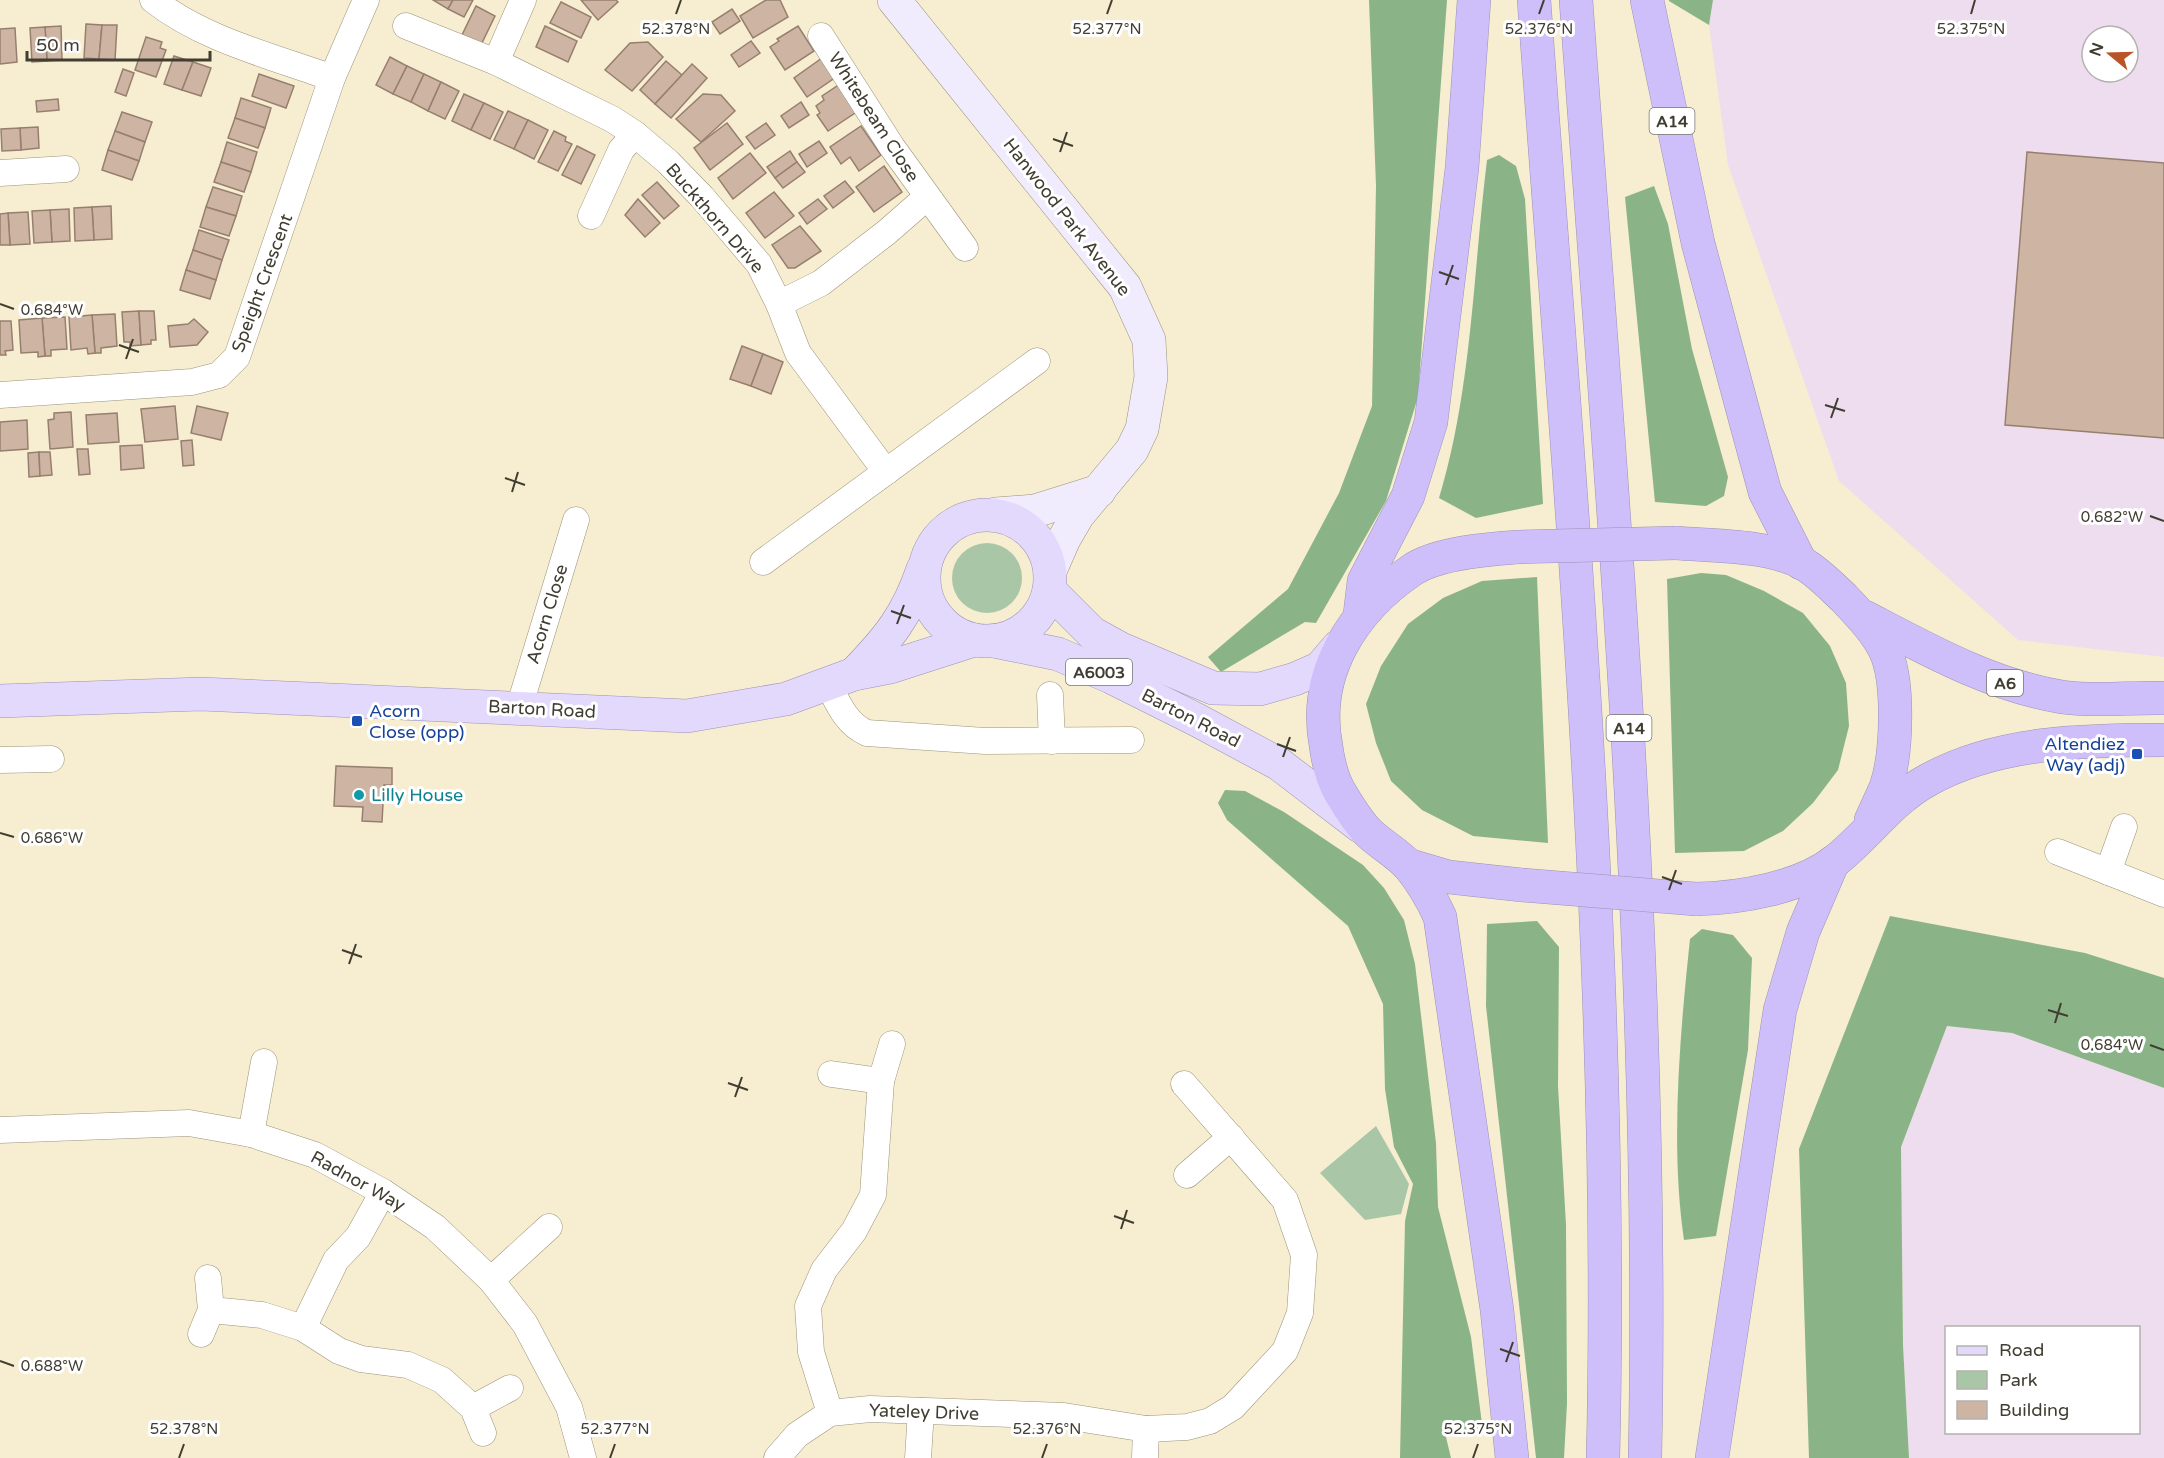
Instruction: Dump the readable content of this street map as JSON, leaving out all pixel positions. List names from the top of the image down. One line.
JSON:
{"streets":{"highway":["A14","A6"],"main road":["A6003","Barton Road"],"street":["Whitebeam Close","Hanwood Park Avenue","Buckthorn Drive","Speight Crescent","Acorn Close","Radnor Way","Yateley Drive"]},"crossings":[["Whitebeam Close","Buckthorn Drive"],["Hanwood Park Avenue","Barton Road"],["Acorn Close","Barton Road"]],"places":{"transit":["Acorn Close (opp)","Altendiez Way (adj)"],"other":["Lilly House"]},"legend":["Road","Park","Building"],"scale_bar":"50 m","north":"left","coordinates":["52.378°N","52.377°N","52.376°N","52.375°N","0.684°W","0.682°W","0.686°W","0.688°W"]}
